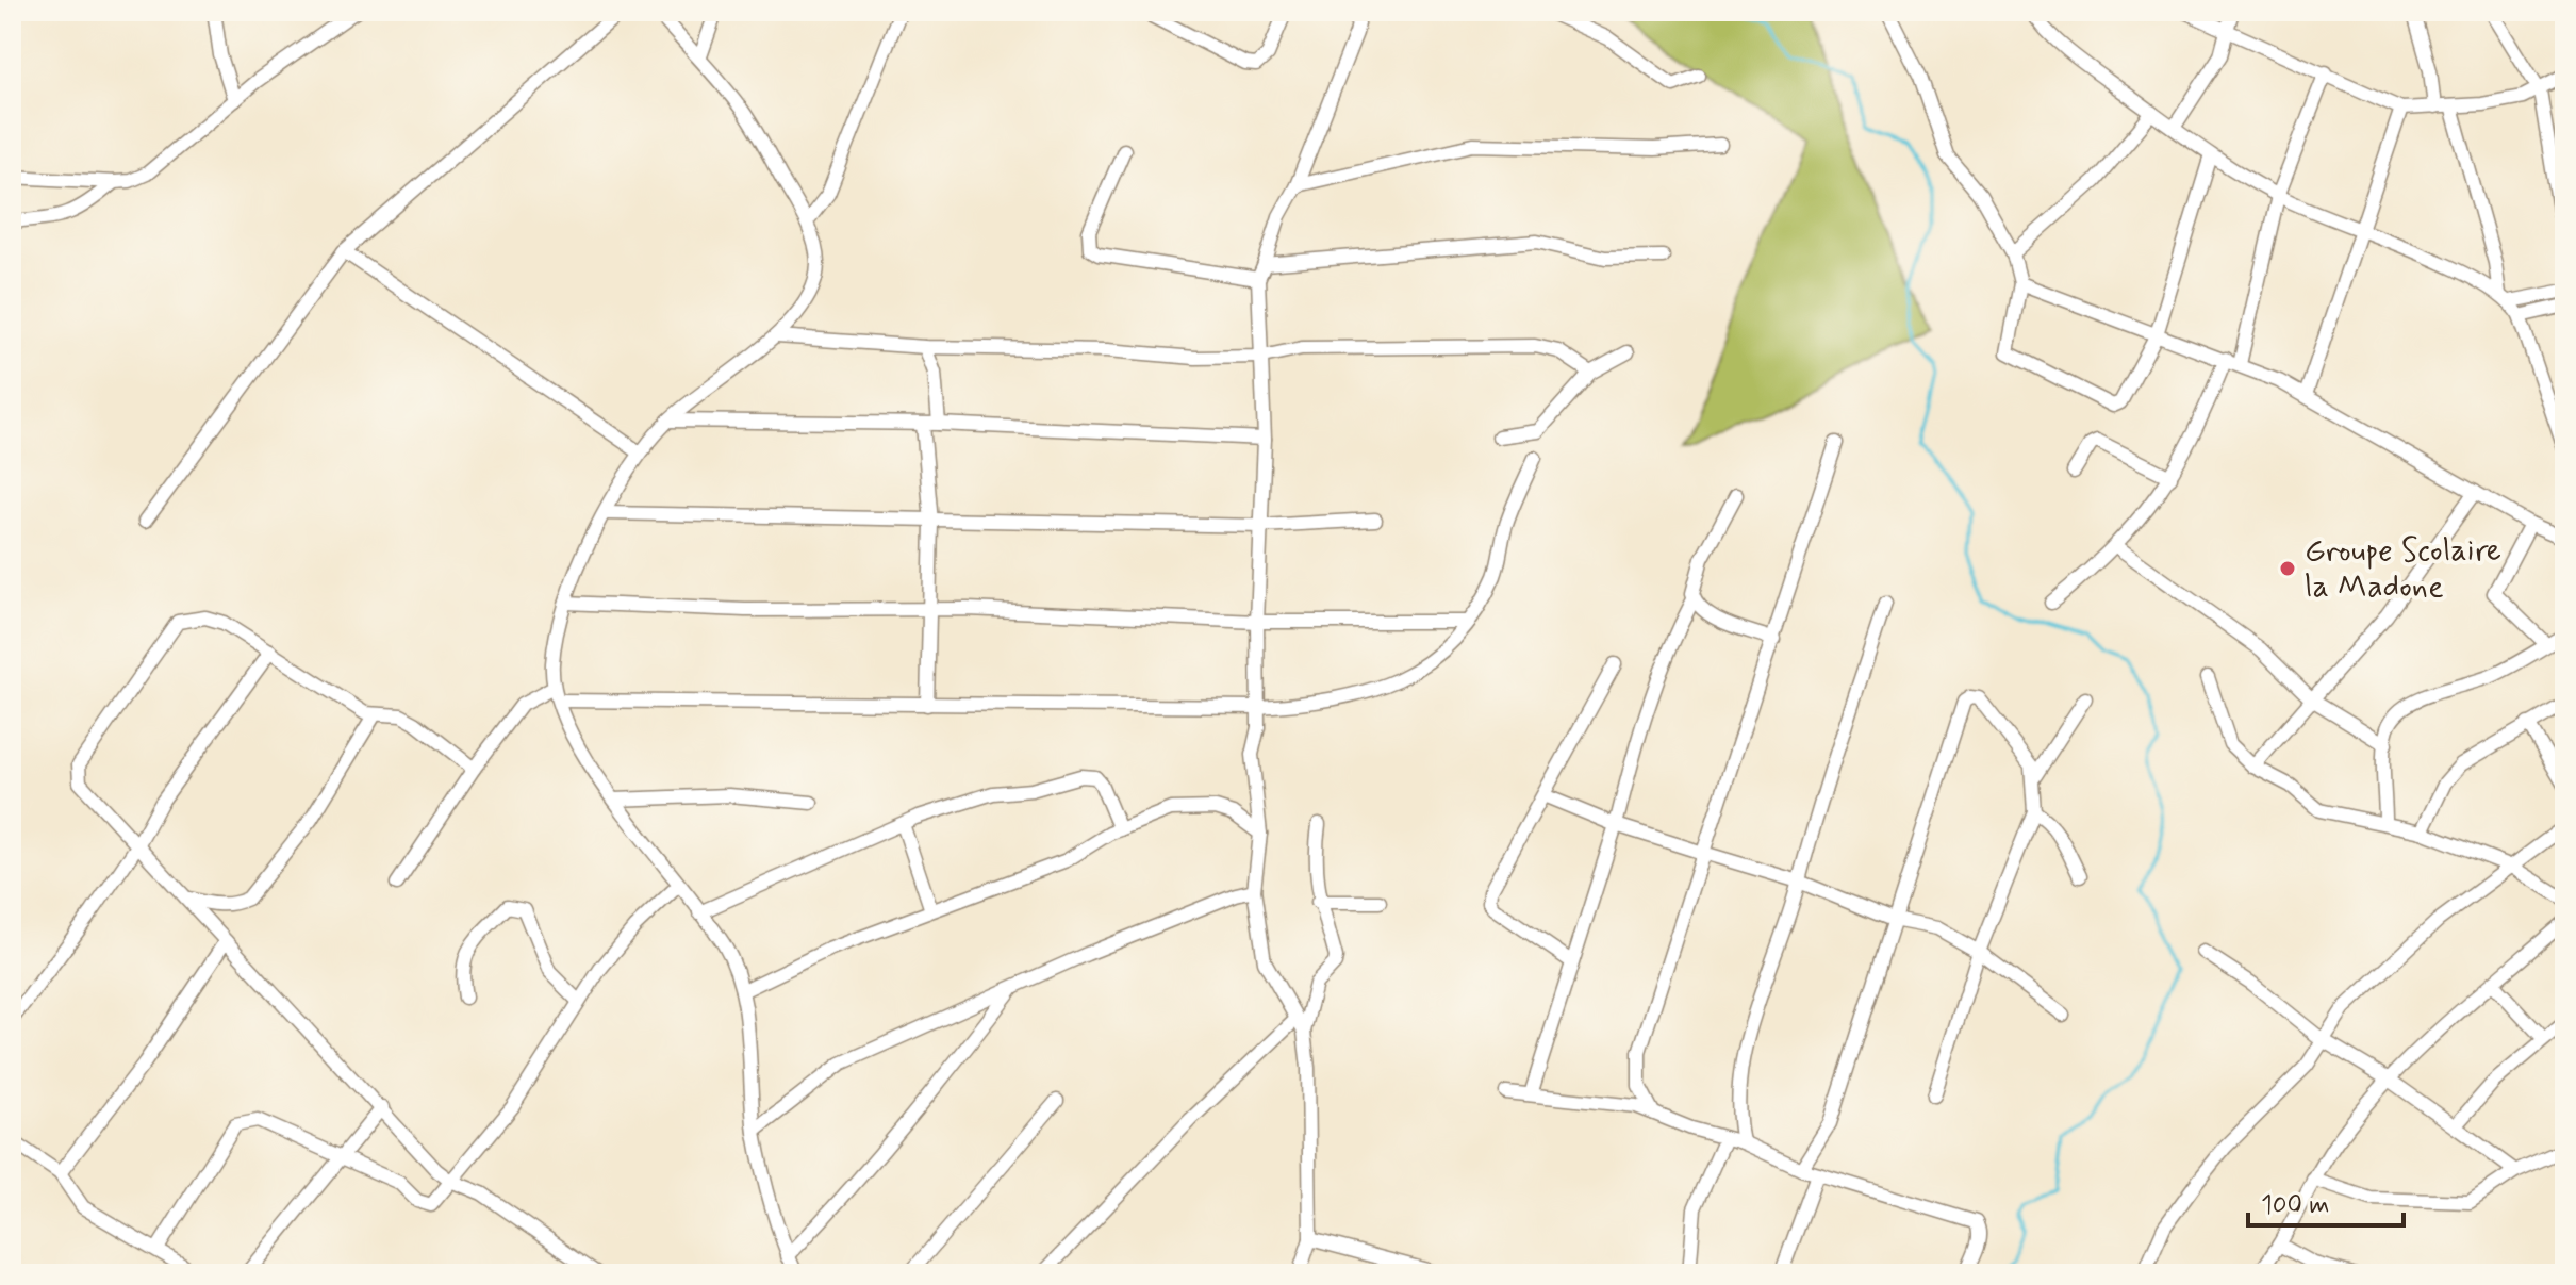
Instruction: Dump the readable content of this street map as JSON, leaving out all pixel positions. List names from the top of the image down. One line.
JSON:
{"places":["Groupe Scolaire la Madone"],"scale_bar":"100 m"}
